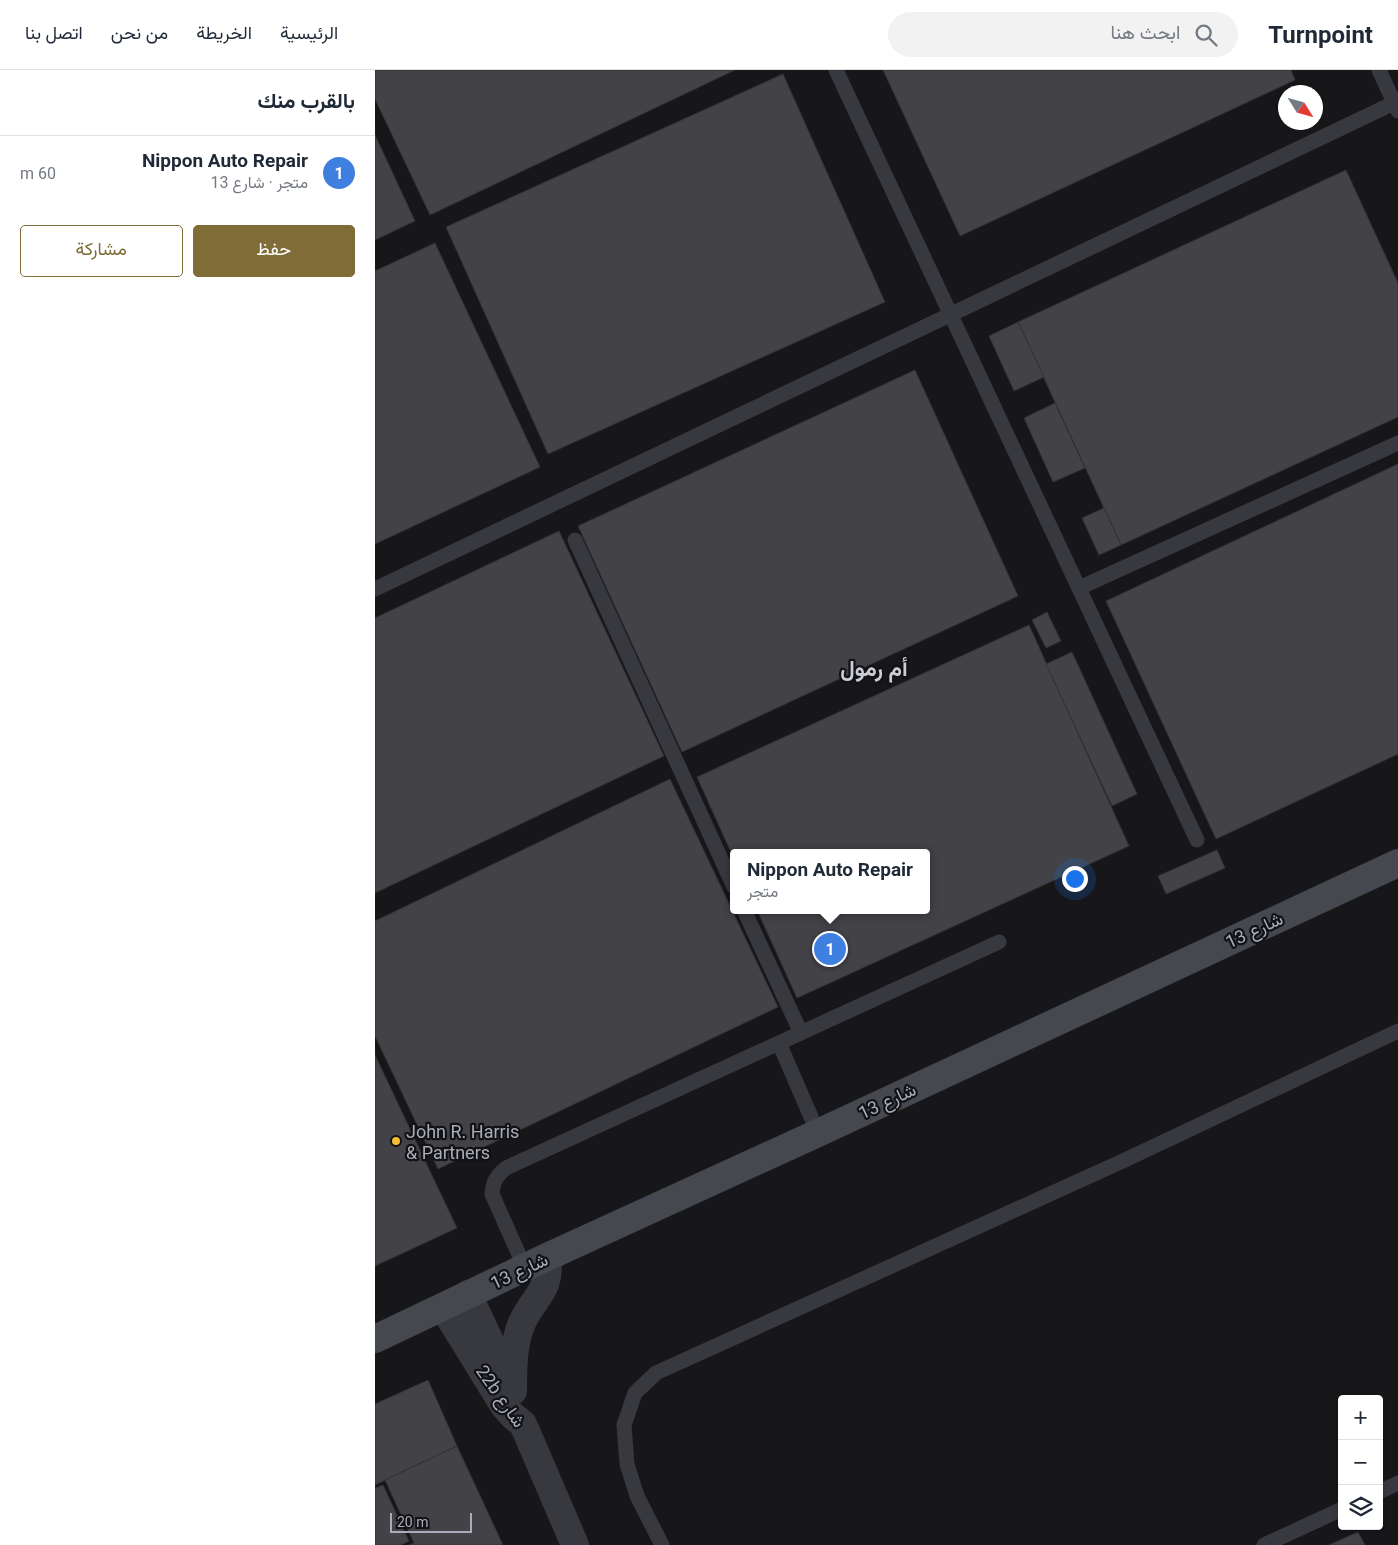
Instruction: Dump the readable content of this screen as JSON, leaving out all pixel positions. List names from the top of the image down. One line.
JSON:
{"streets":{"street":["شارع 13","22b شارع"]},"crossings":[["شارع 13","22b شارع"]],"districts":["أم رمول"],"places":["John R. Harris & Partners"],"scale_bar":"20 m","north":"bottom right","page":{"header":"Turnpoint","search":"ابحث هنا","nav":["الرئيسية","الخريطة","من نحن","اتصل بنا"],"heading":"بالقرب منك","list":[{"mark":"1","name":"Nippon Auto Repair","note":"متجر · شارع 13","value":"60 m"}],"buttons":["حفظ","مشاركة"],"popup":["Nippon Auto Repair","متجر"],"pins":"1","map_buttons":["+","−"],"scale":"20 m"}}
